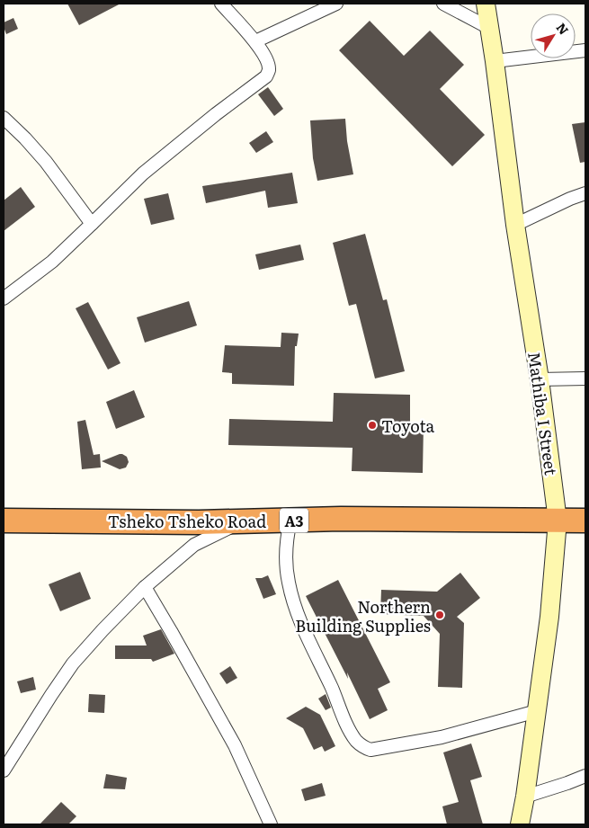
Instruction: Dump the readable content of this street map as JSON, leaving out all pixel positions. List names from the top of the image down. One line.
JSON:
{"streets":{"highway":["Tsheko Tsheko Road","A3"],"street":["Mathiba I Street"]},"crossings":[["Mathiba I Street","Tsheko Tsheko Road"]],"places":["Toyota","Northern Building Supplies"],"north":"top right"}
